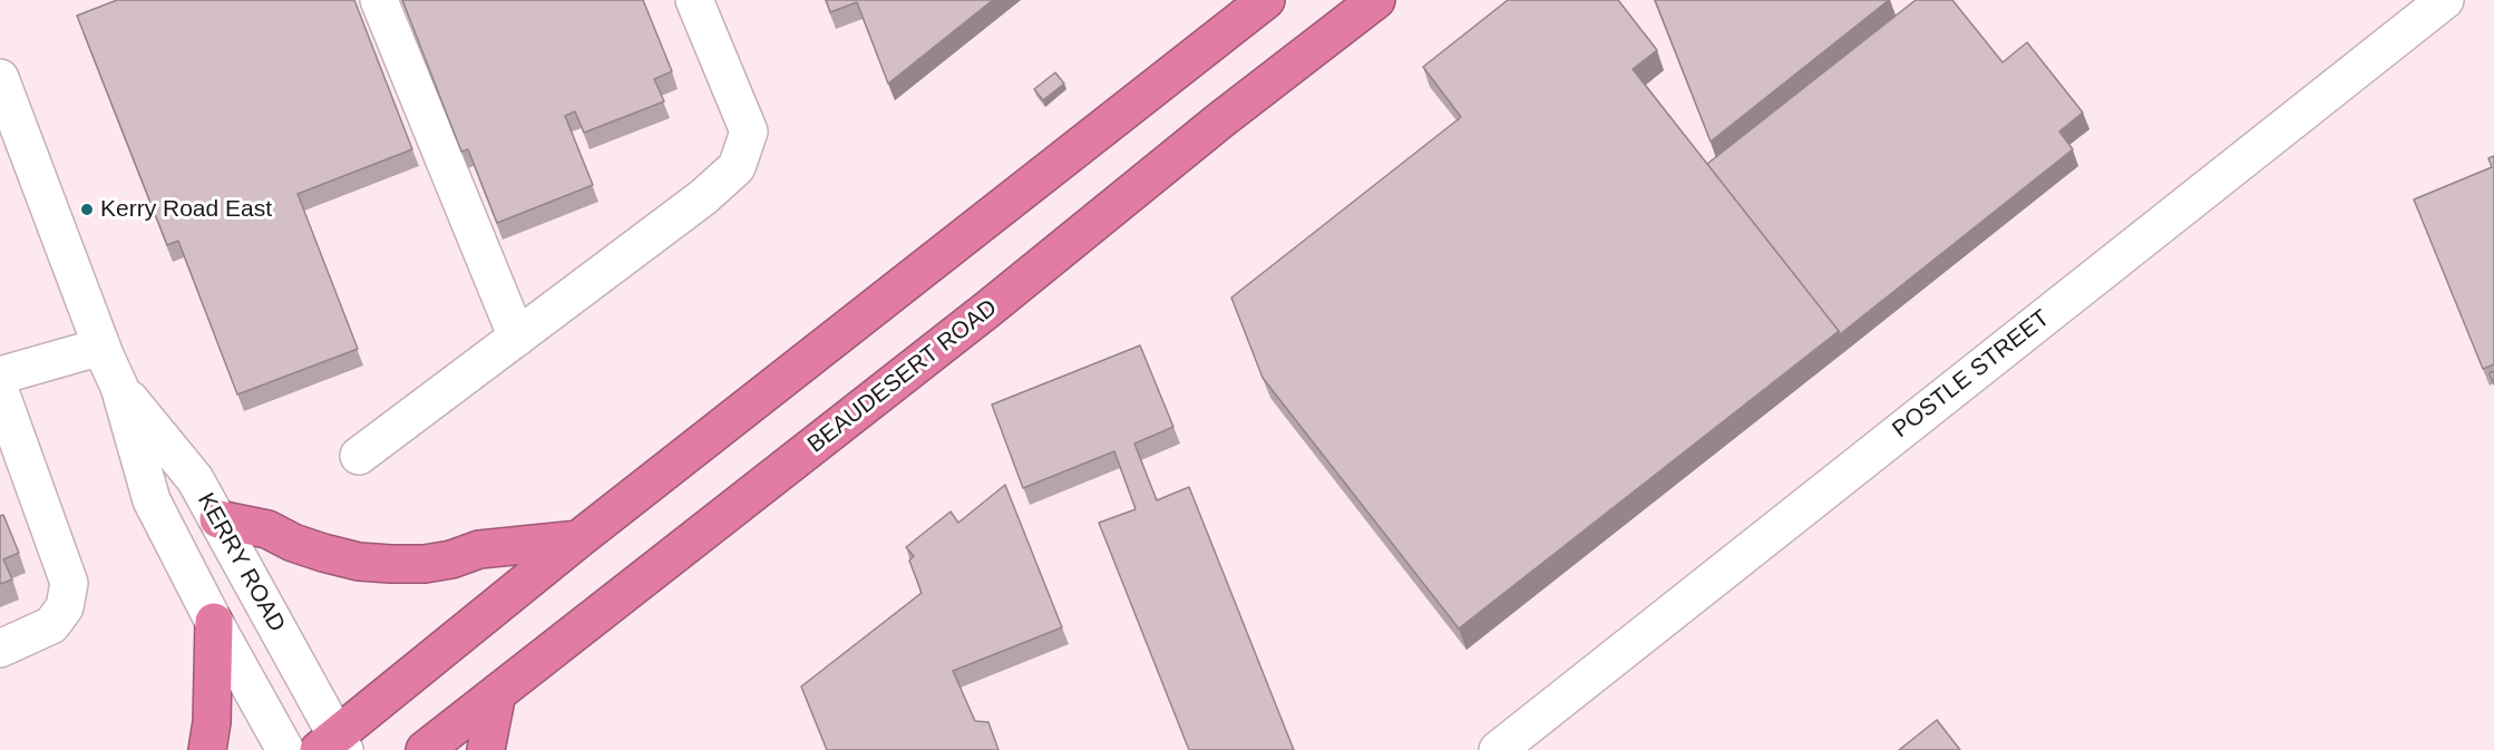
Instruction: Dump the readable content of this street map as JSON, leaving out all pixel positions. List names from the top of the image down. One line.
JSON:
{"streets":{"highway":["BEAUDESERT ROAD"],"street":["POSTLE STREET","KERRY ROAD"]},"places":["Kerry Road East"]}
